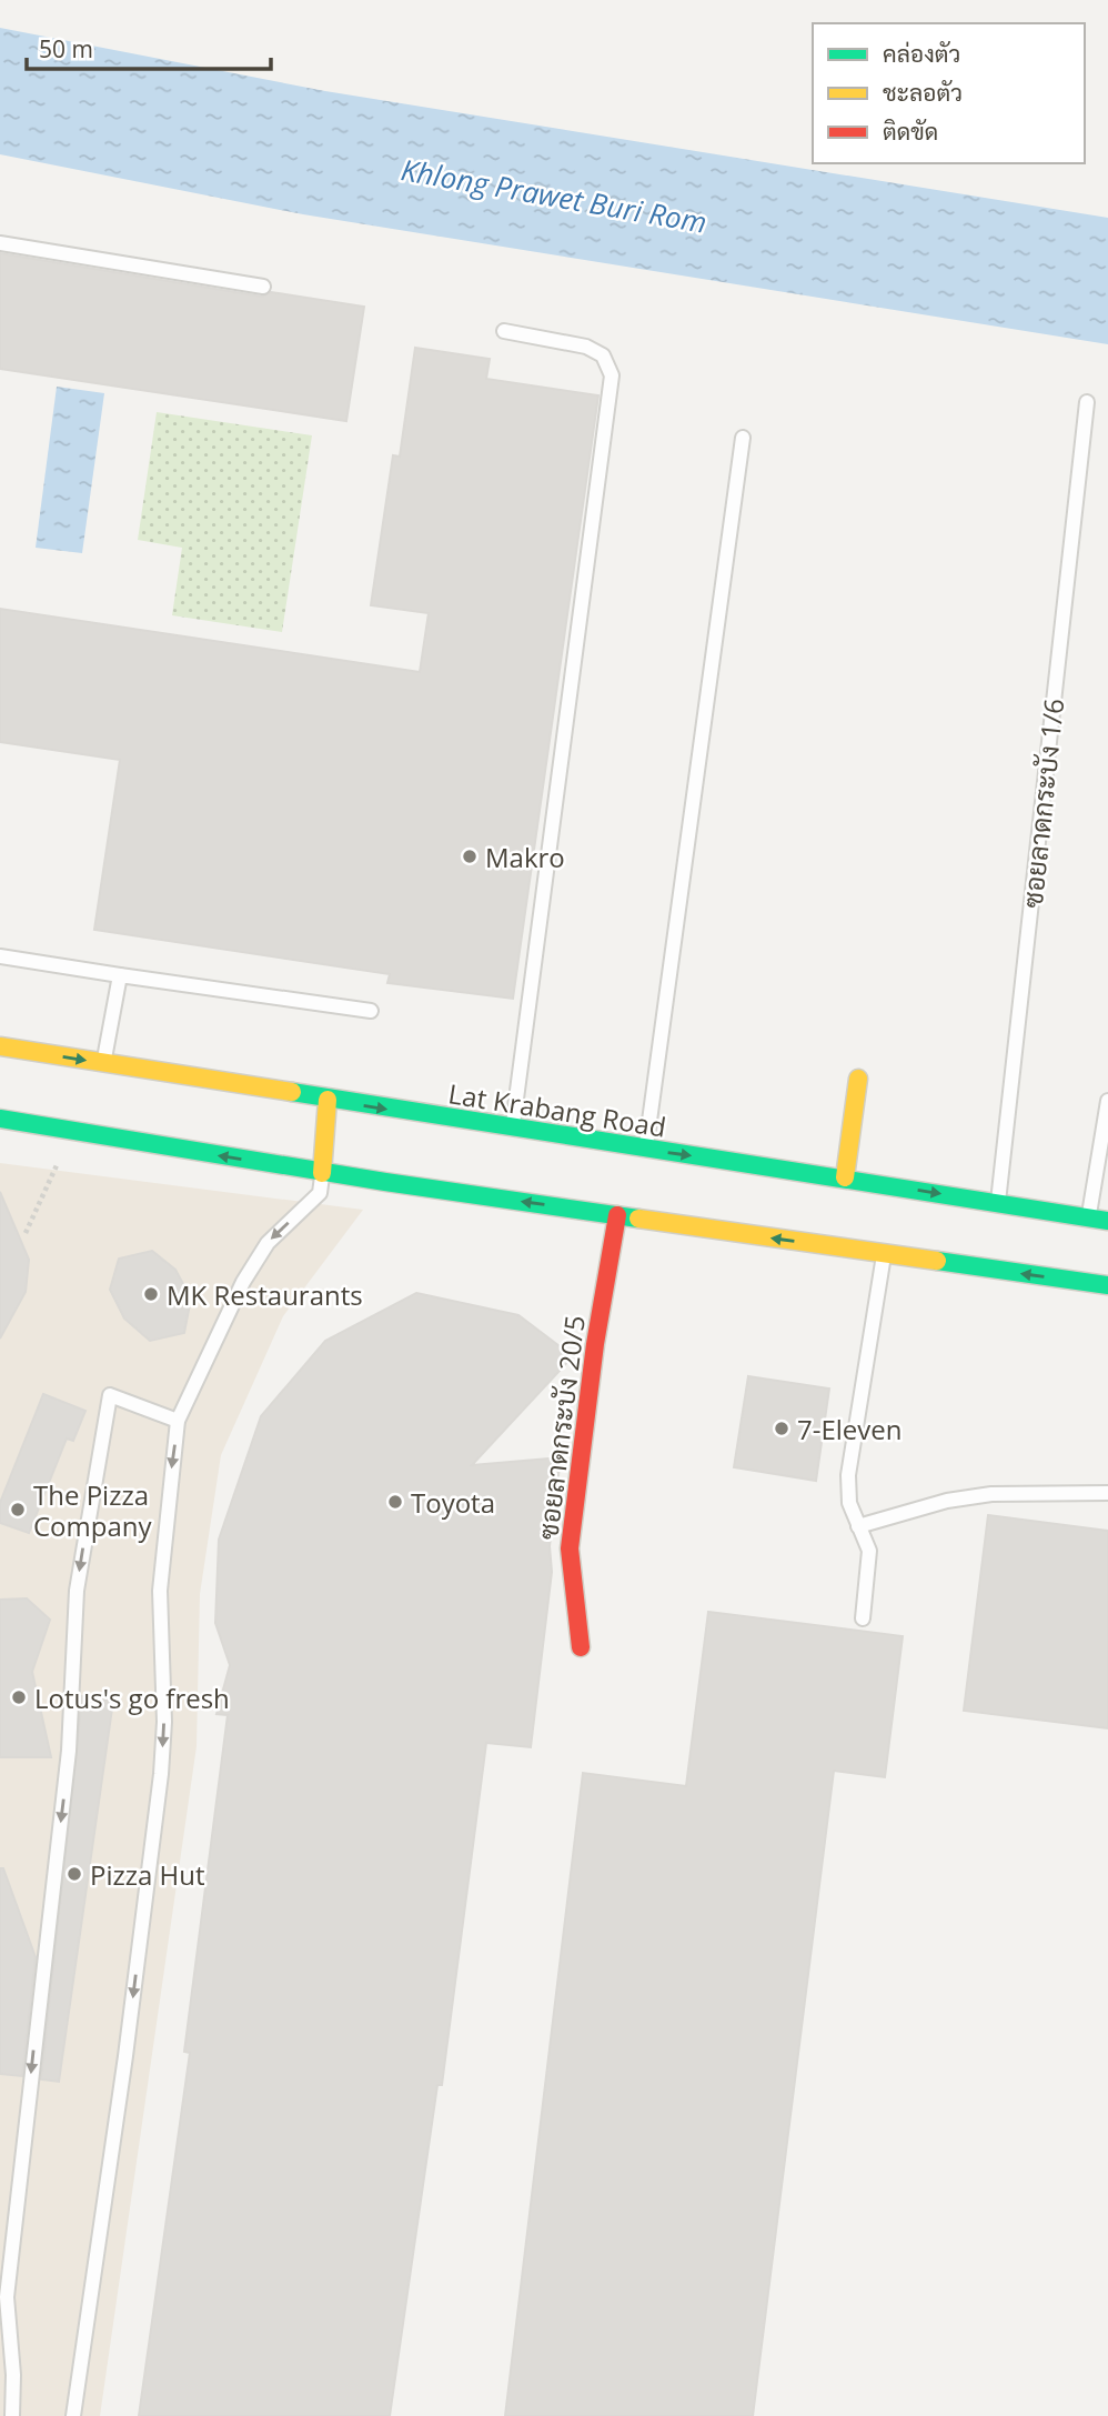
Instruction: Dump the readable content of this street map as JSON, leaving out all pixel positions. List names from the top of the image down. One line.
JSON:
{"streets":{"main road":["Lat Krabang Road","ซอยลาดกระบัง 20/5"],"lane":["ซอยลาดกระบัง 1/6"]},"crossings":[["ซอยลาดกระบัง 1/6","Lat Krabang Road"]],"water":["Khlong Prawet Buri Rom"],"places":["Makro","MK Restaurants","7-Eleven","Toyota","The Pizza Company","Lotus's go fresh","Pizza Hut"],"legend":["คล่องตัว","ชะลอตัว","ติดขัด"],"scale_bar":"50 m"}
